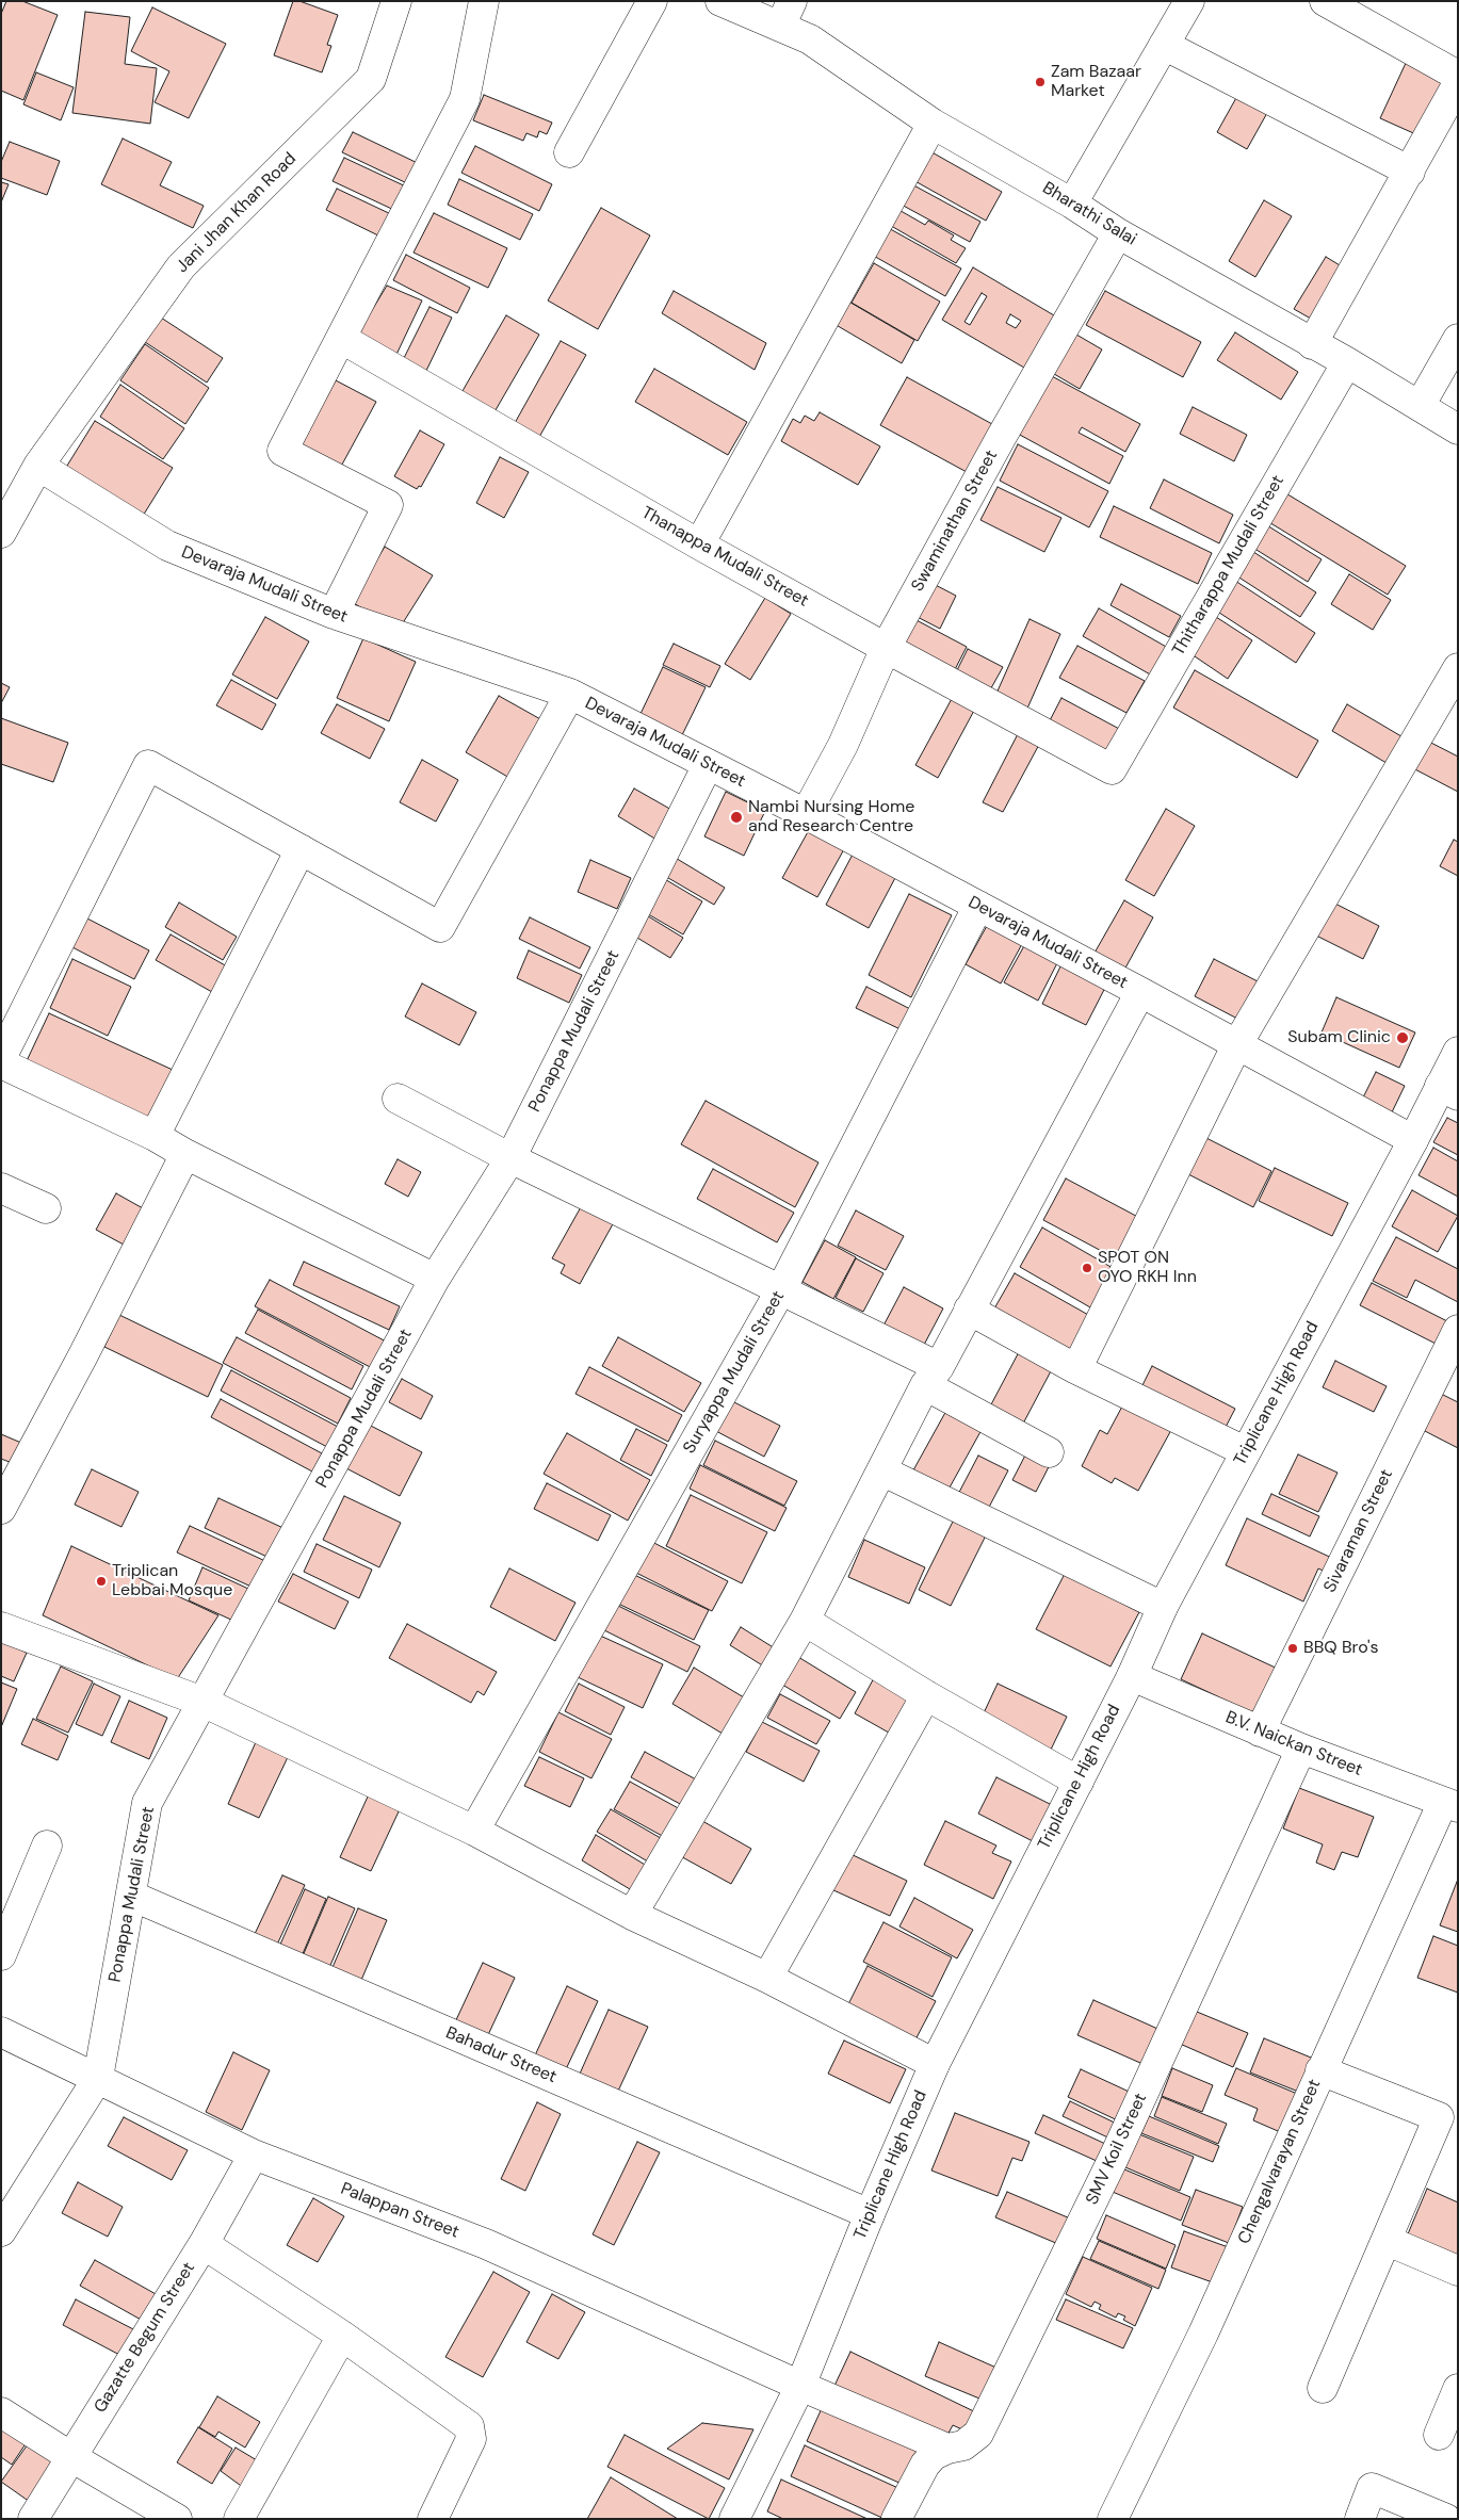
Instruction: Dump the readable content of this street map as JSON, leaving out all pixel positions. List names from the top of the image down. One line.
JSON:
{"streets":{"street":["Jani Jhan Khan Road","Bharathi Salai","Swaminathan Street","Thanappa Mudali Street","Thitharappa Mudali Street","Devaraja Mudali Street","Ponappa Mudali Street","Suryappa Mudali Street","Triplicane High Road","Sivaraman Street","B.V. Naickan Street","Bahadur Street","SMV Koil Street","Chengalvarayan Street","Palappan Street","Gazatte Begum Street"]},"crossings":[["Jani Jhan Khan Road","Devaraja Mudali Street"],["Bharathi Salai","Swaminathan Street"],["Bharathi Salai","Thitharappa Mudali Street"],["Swaminathan Street","Thanappa Mudali Street"],["Swaminathan Street","Devaraja Mudali Street"],["Thanappa Mudali Street","Thitharappa Mudali Street"],["Devaraja Mudali Street","Ponappa Mudali Street"],["Devaraja Mudali Street","Suryappa Mudali Street"],["Devaraja Mudali Street","Triplicane High Road"],["Ponappa Mudali Street","Bahadur Street"],["Ponappa Mudali Street","Palappan Street"],["Triplicane High Road","B.V. Naickan Street"],["Triplicane High Road","Bahadur Street"],["Triplicane High Road","Palappan Street"],["Sivaraman Street","B.V. Naickan Street"],["B.V. Naickan Street","SMV Koil Street"],["B.V. Naickan Street","Chengalvarayan Street"],["SMV Koil Street","Palappan Street"],["Palappan Street","Gazatte Begum Street"]],"places":["Zam Bazaar Market","Nambi Nursing Home and Research Centre","Subam Clinic","SPOT ON OYO RKH Inn","Triplican Lebbai Mosque","BBQ Bro's"]}
